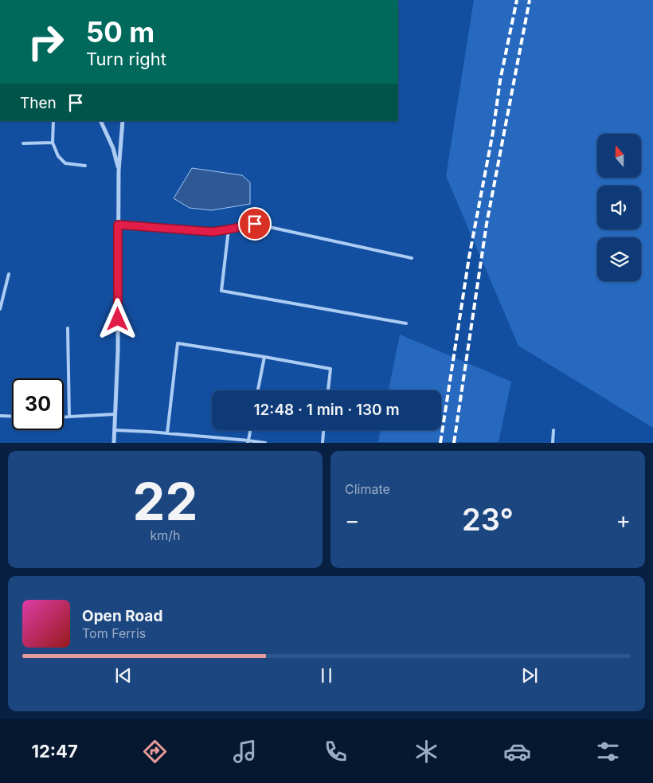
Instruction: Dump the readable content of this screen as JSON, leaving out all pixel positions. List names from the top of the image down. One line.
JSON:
{"north":"top","page":{"turn":["50 m","Turn right"],"then":"Then","limit":"30","trip":"12:48 · 1 min · 130 m","tile":[["22","km/h"],"Climate"],"heat":["−","23°","+"],"song":["Open Road","Tom Ferris"],"tabs":"12:47"}}
